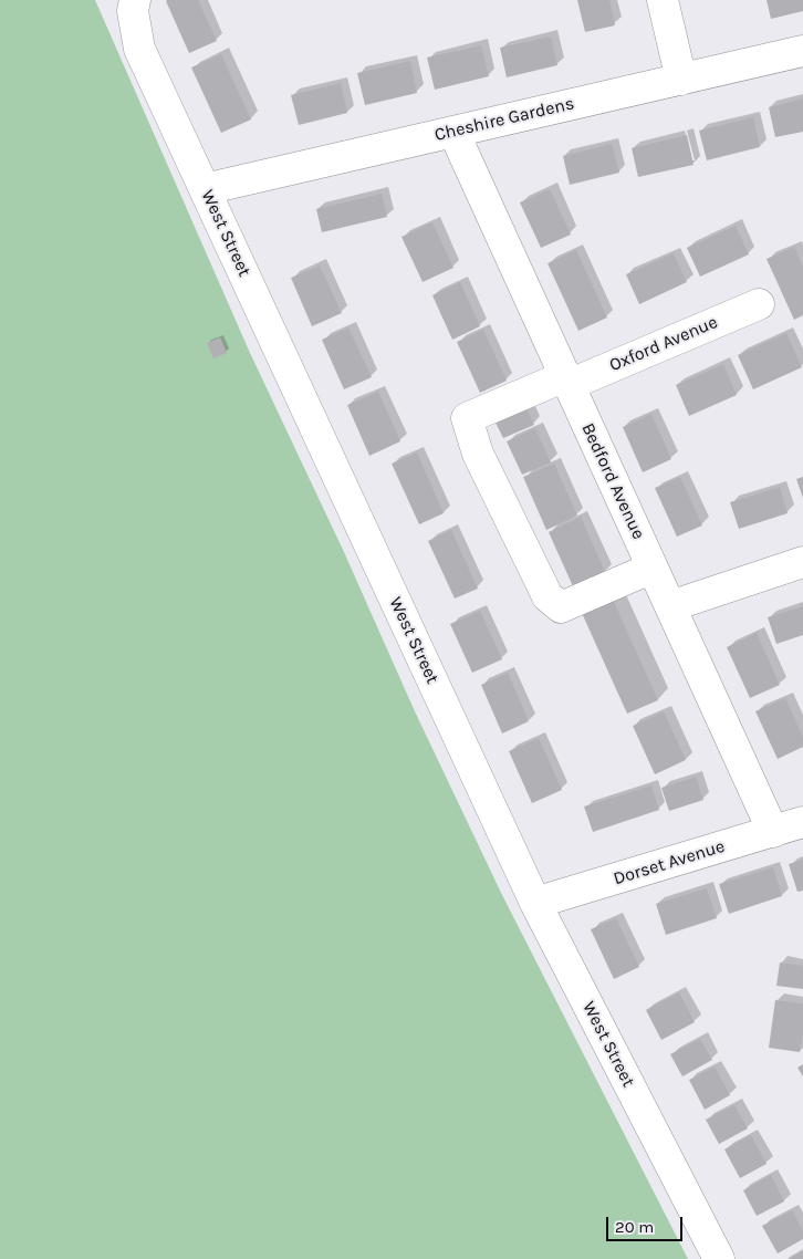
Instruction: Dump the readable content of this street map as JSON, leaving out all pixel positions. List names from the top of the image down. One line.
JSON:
{"streets":{"street":["Cheshire Gardens","West Street","Oxford Avenue","Bedford Avenue","Dorset Avenue"]},"crossings":[["Cheshire Gardens","West Street"],["Cheshire Gardens","Bedford Avenue"],["West Street","Dorset Avenue"],["Oxford Avenue","Bedford Avenue"],["Bedford Avenue","Dorset Avenue"]],"scale_bar":"20 m"}
